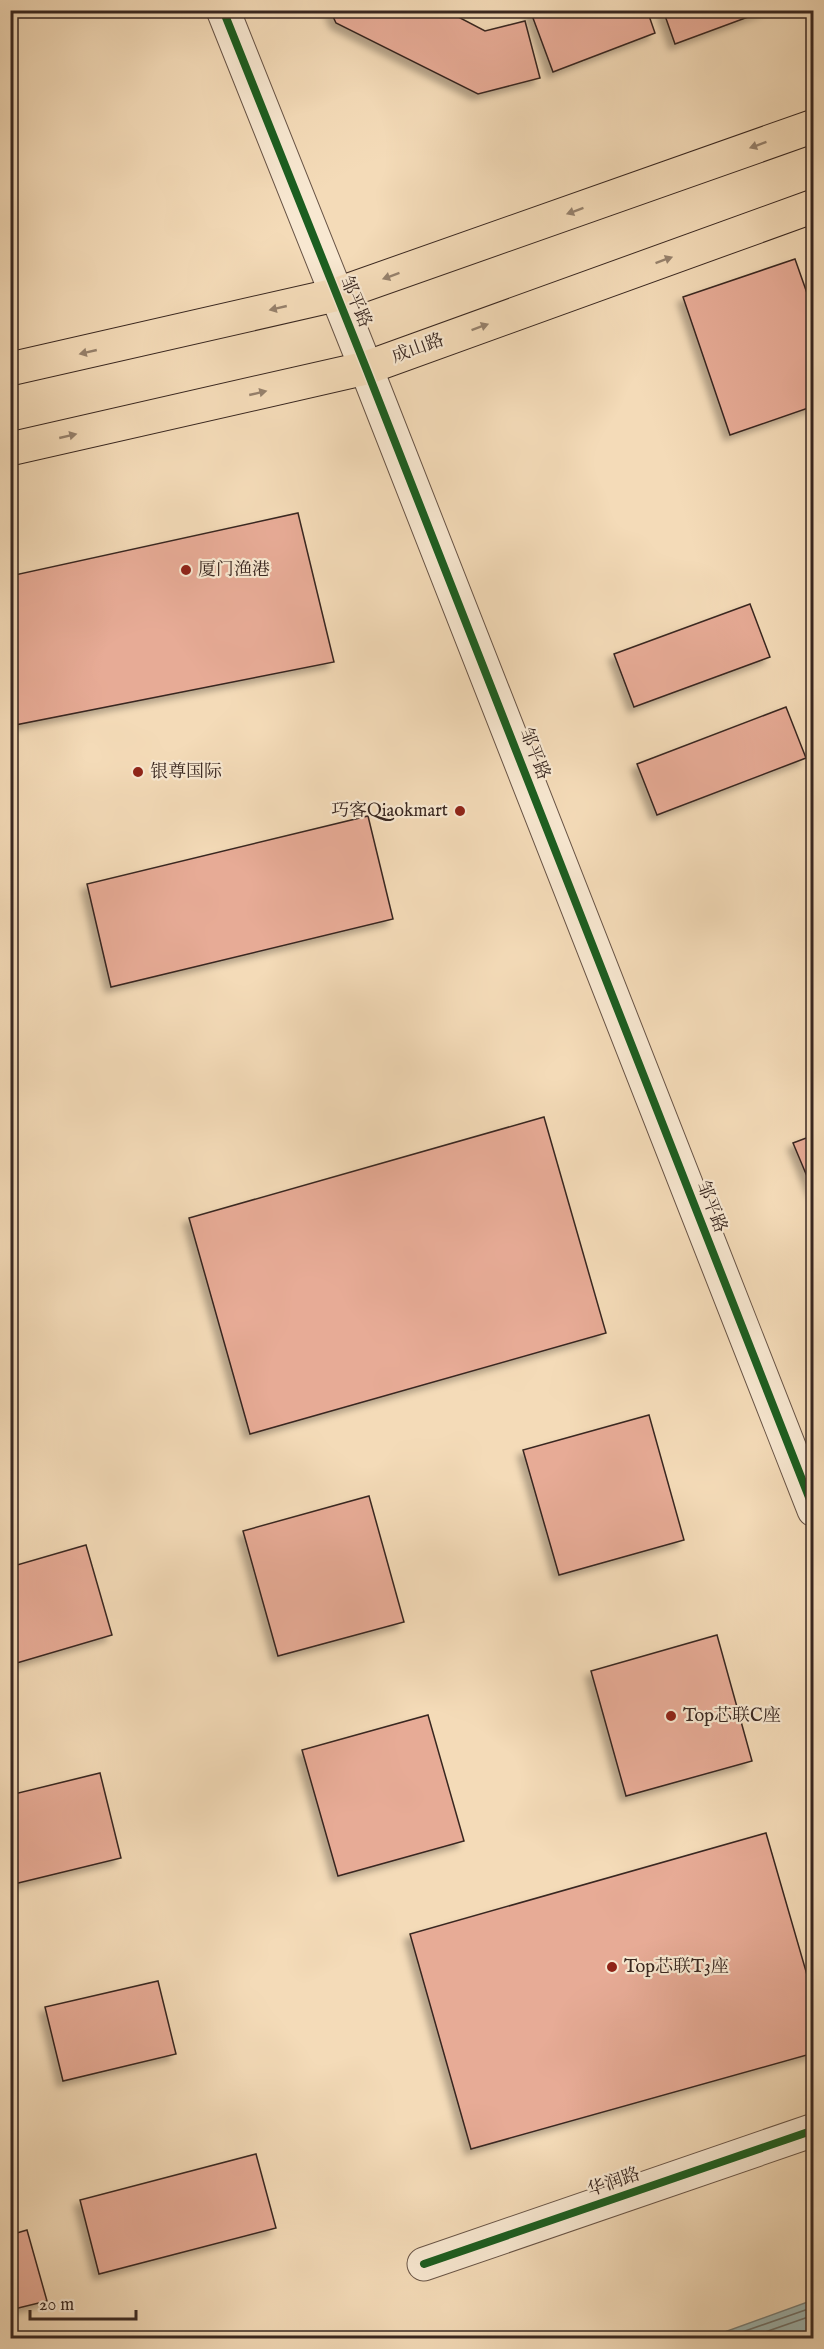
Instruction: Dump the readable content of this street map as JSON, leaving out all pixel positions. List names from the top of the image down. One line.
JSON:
{"streets":{"main road":["成山路"],"street":["邹平路","华润路"]},"crossings":[["邹平路","成山路"]],"places":["厦门渔港","银尊国际","巧客Qiaokmart","Top芯联C座","Top芯联T3座"],"scale_bar":"20 m"}
